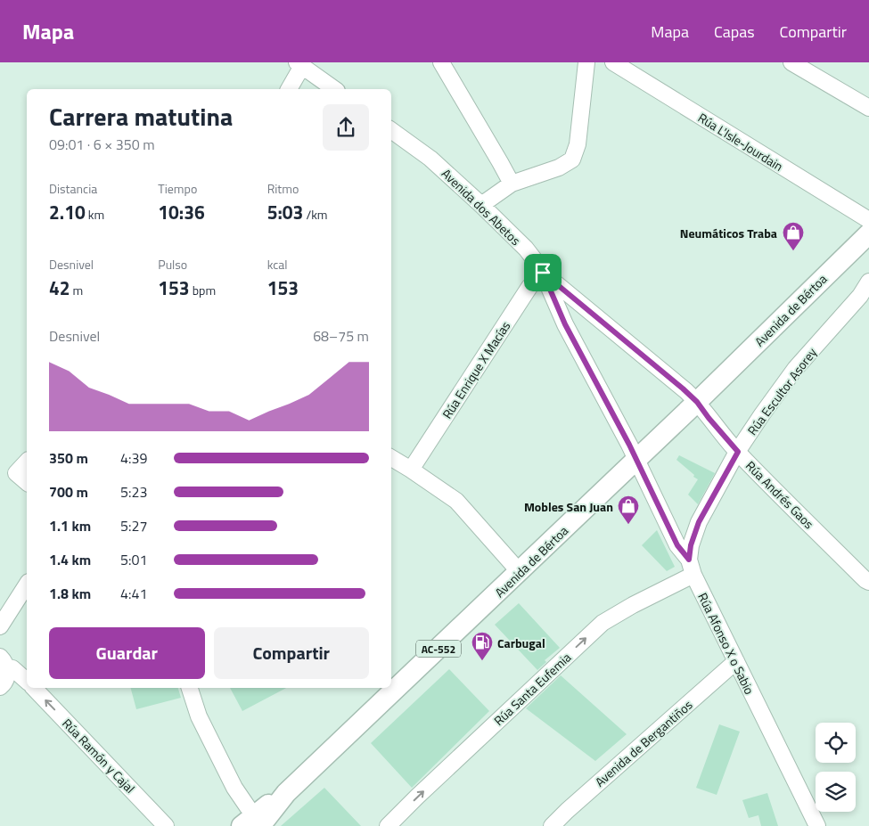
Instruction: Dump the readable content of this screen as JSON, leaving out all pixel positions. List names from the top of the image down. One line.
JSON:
{"streets":{"main road":["Avenida de Bértoa","AC-552"],"street":["Rúa L'Isle-Jourdain","Avenida dos Abetos","Rúa Enrique X Macías","Rúa Escultor Asorey","Rúa Andrés Gaos","Rúa Afonso X o Sabio","Rúa Santa Eufemia","Avenida de Bergantiños","Rúa Ramón y Cajal"]},"crossings":[["Avenida dos Abetos","Avenida de Bértoa"],["Avenida dos Abetos","Rúa Enrique X Macías"],["Avenida dos Abetos","Rúa Andrés Gaos"],["Avenida dos Abetos","Rúa Afonso X o Sabio"],["Avenida de Bértoa","Rúa Andrés Gaos"],["Avenida de Bértoa","Rúa Afonso X o Sabio"],["Rúa Enrique X Macías","Rúa Afonso X o Sabio"],["Rúa Escultor Asorey","Rúa Andrés Gaos"],["Rúa Escultor Asorey","Rúa Afonso X o Sabio"],["Rúa Afonso X o Sabio","Rúa Santa Eufemia"],["Rúa Afonso X o Sabio","Avenida de Bergantiños"]],"one_way":["Rúa Santa Eufemia"],"places":{"shop":["Neumáticos Traba","Mobles San Juan"],"fuel station":["Carbugal"]},"page":{"header":"Mapa","nav":["Mapa","Capas","Compartir"],"heading":["Carrera matutina","09:01 · 6 × 350 m"],"stats":[["Distancia","2.10 km"],["Tiempo","10:36"],["Ritmo","5:03 /km"],["Desnivel","42 m"],["Pulso","153 bpm"],["kcal","153"]],"chart":["Desnivel","68–75 m"],"list":[{"name":"350 m","note":"4:39"},{"name":"700 m","note":"5:23"},{"name":"1.1 km","note":"5:27"},{"name":"1.4 km","note":"5:01"},{"name":"1.8 km","note":"4:41"}],"buttons":["Guardar","Compartir"]}}
